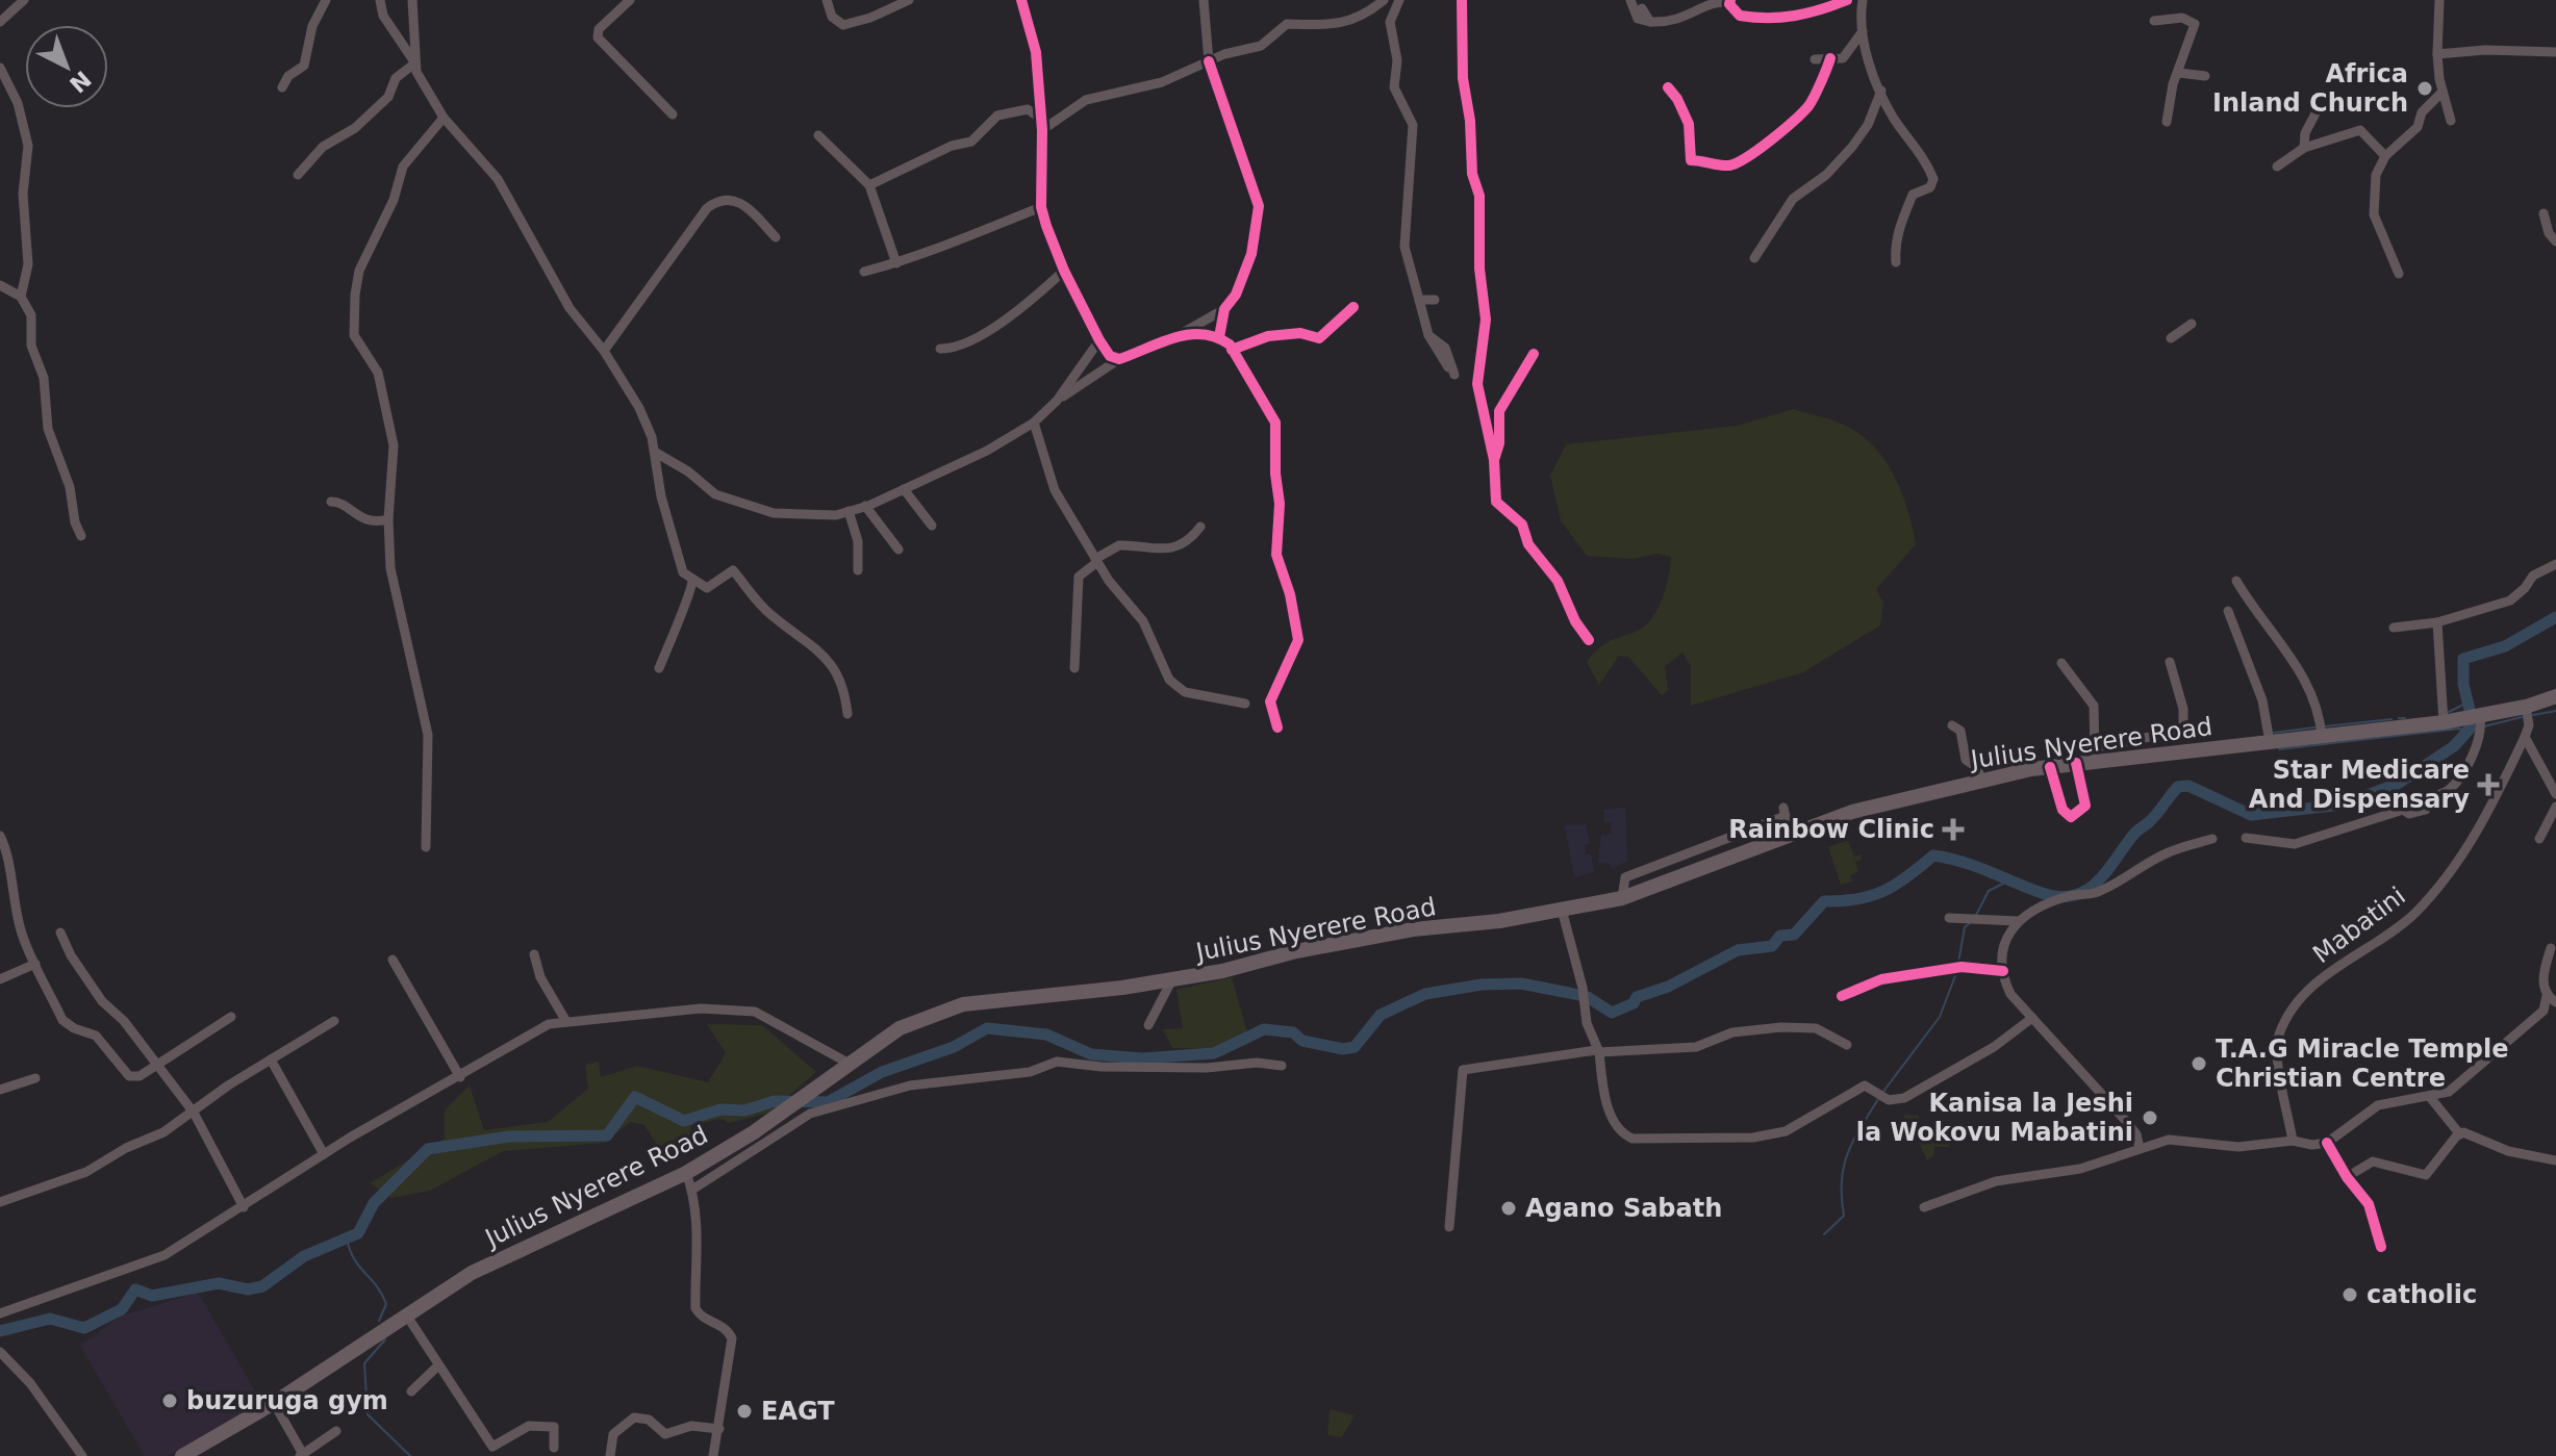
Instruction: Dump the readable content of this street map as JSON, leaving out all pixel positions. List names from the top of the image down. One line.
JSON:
{"streets":{"highway":["Julius Nyerere Road"],"street":["Mabatini"]},"crossings":[["Julius Nyerere Road","Mabatini"]],"places":{"other":["Africa Inland Church","T.A.G Miracle Temple Christian Centre","Kanisa la Jeshi la Wokovu Mabatini","Agano Sabath","catholic","buzuruga gym","EAGT"],"health":["Star Medicare And Dispensary","Rainbow Clinic"]},"north":"bottom right"}
